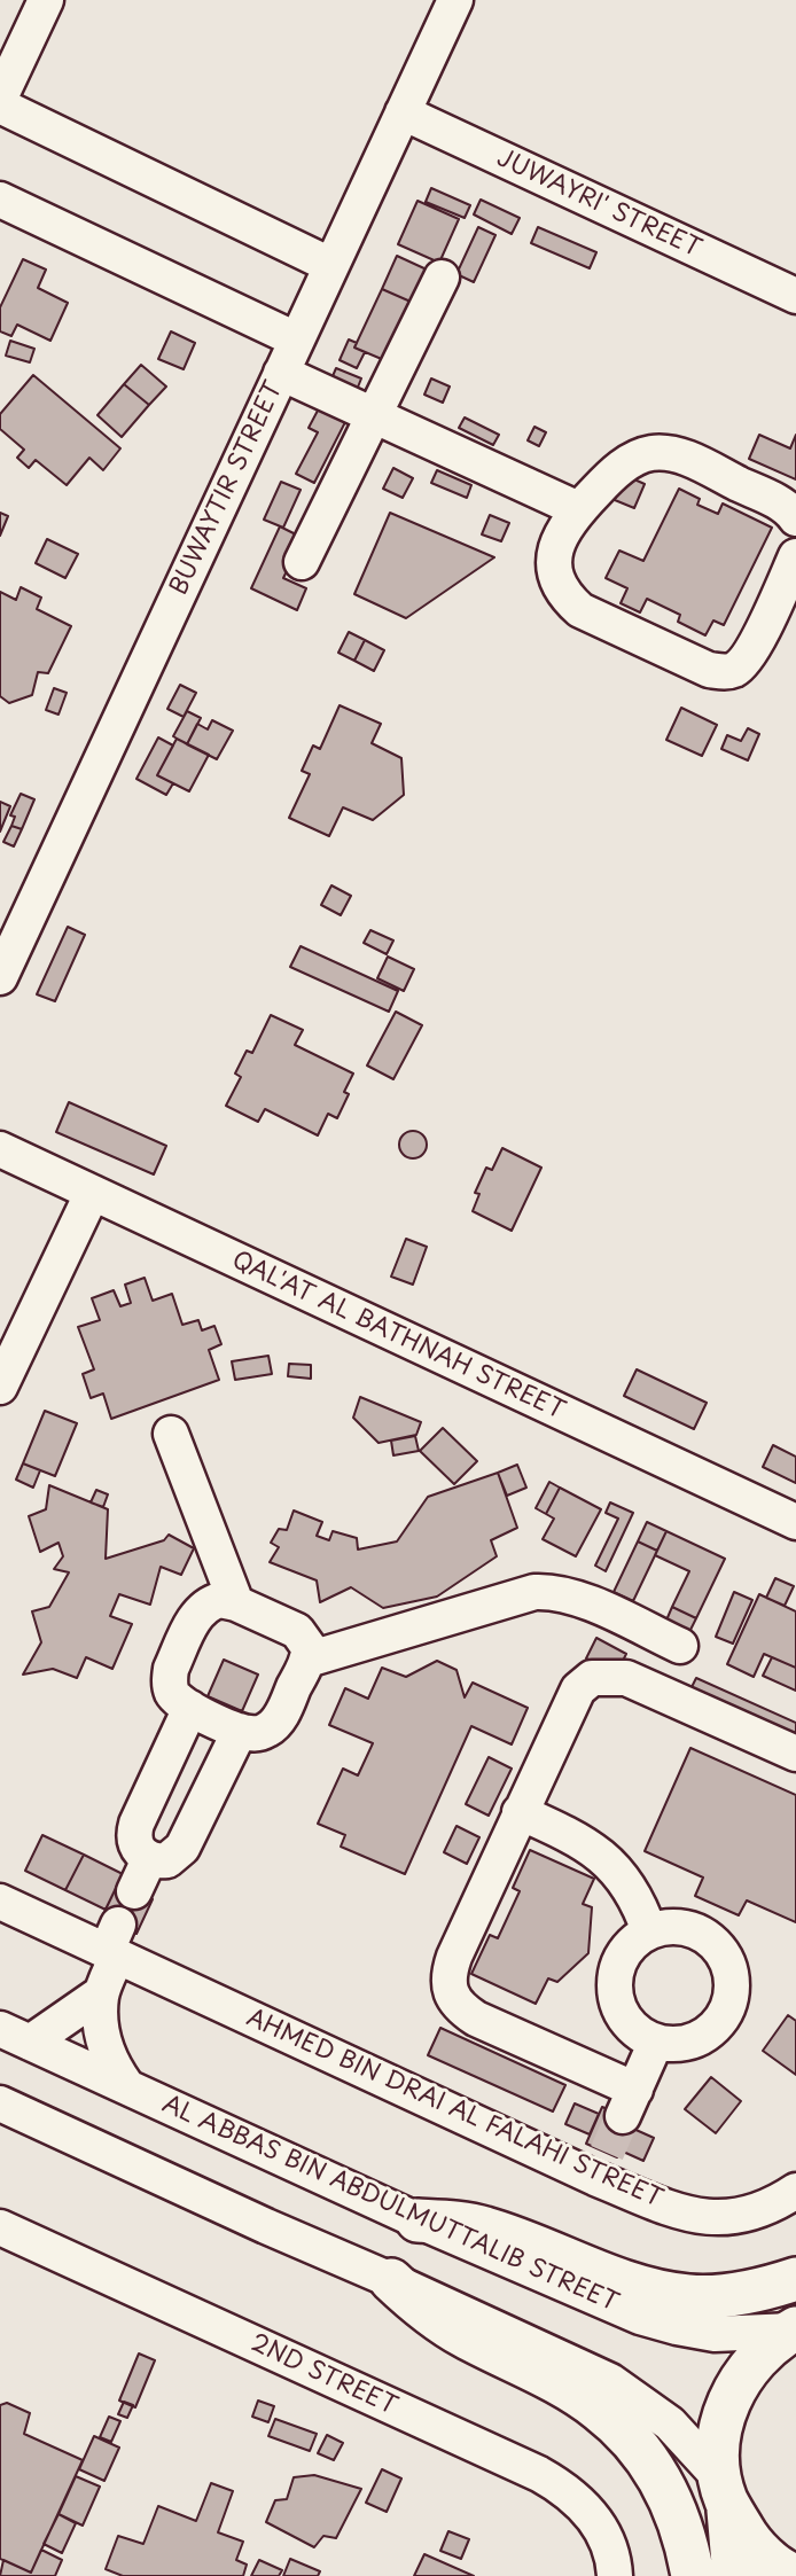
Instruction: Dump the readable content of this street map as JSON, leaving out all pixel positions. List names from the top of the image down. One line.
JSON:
{"streets":{"street":["JUWAYRI' STREET","BUWAYTIR STREET","QAL'AT AL BATHNAH STREET","AHMED BIN DRAI AL FALAHI STREET","AL ABBAS BIN ABDULMUTTALIB STREET","2ND STREET"]},"crossings":[["JUWAYRI' STREET","BUWAYTIR STREET"]]}
